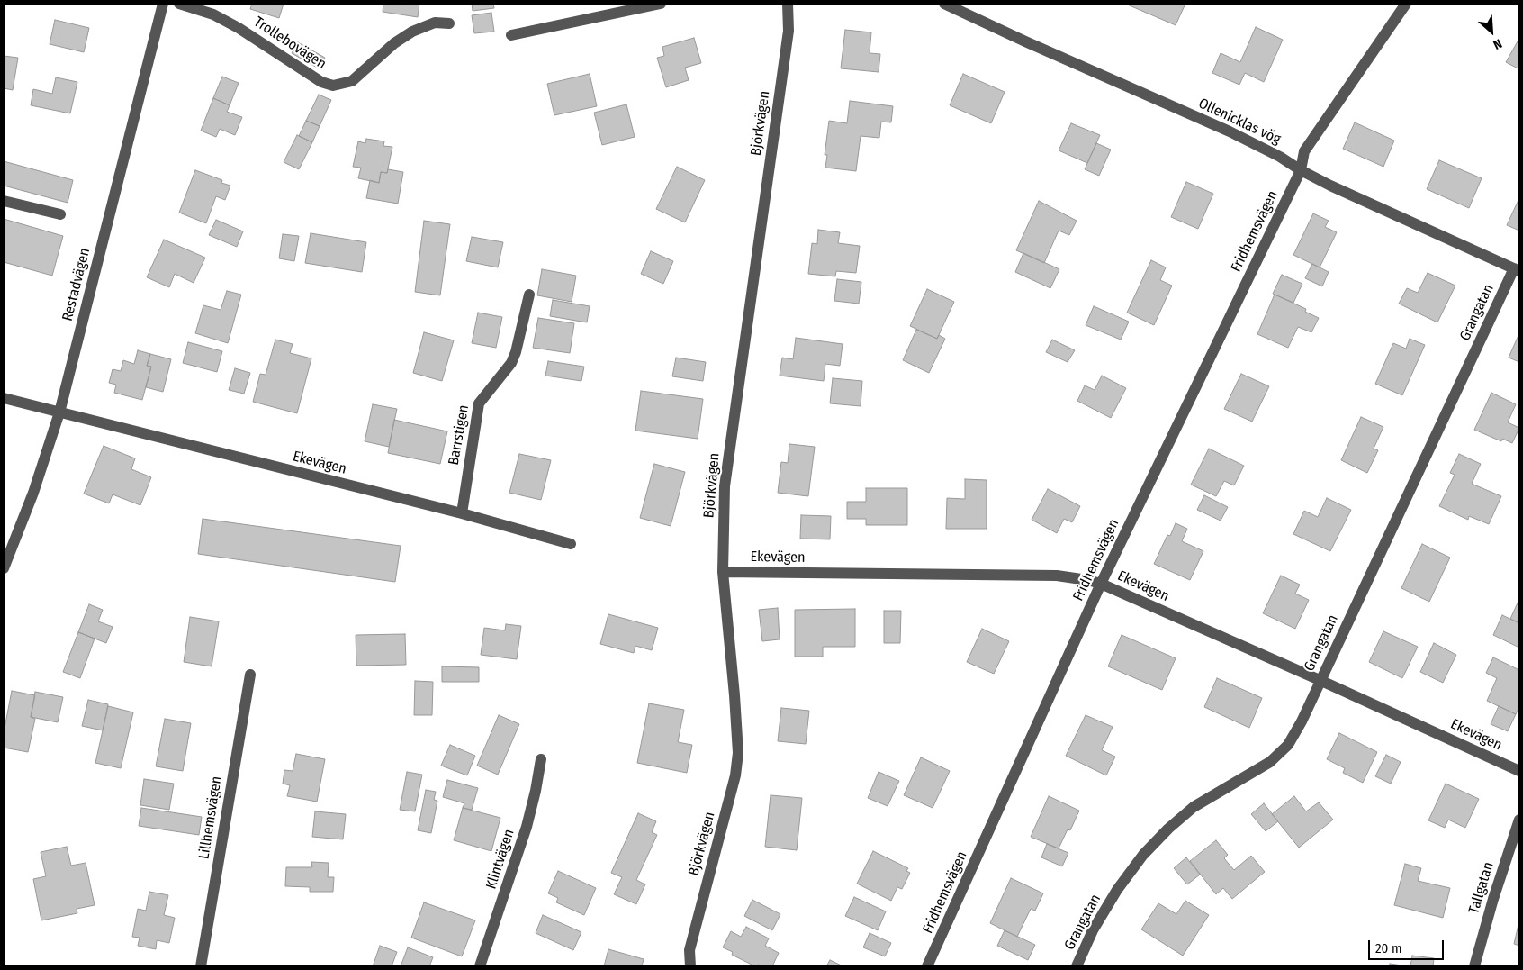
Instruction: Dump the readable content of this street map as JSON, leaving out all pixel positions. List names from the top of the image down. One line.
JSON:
{"streets":{"street":["Trollebovägen","Ollenicklas vög","Björkvägen","Fridhemsvägen","Restadvägen","Grangatan","Barrstigen","Ekevägen","Lillhemsvägen","Klintvägen","Tallgatan"]},"crossings":[["Ollenicklas vög","Fridhemsvägen"],["Ollenicklas vög","Grangatan"],["Björkvägen","Ekevägen"],["Fridhemsvägen","Ekevägen"],["Restadvägen","Ekevägen"],["Grangatan","Ekevägen"],["Barrstigen","Ekevägen"]],"scale_bar":"20 m","north":"bottom right"}
